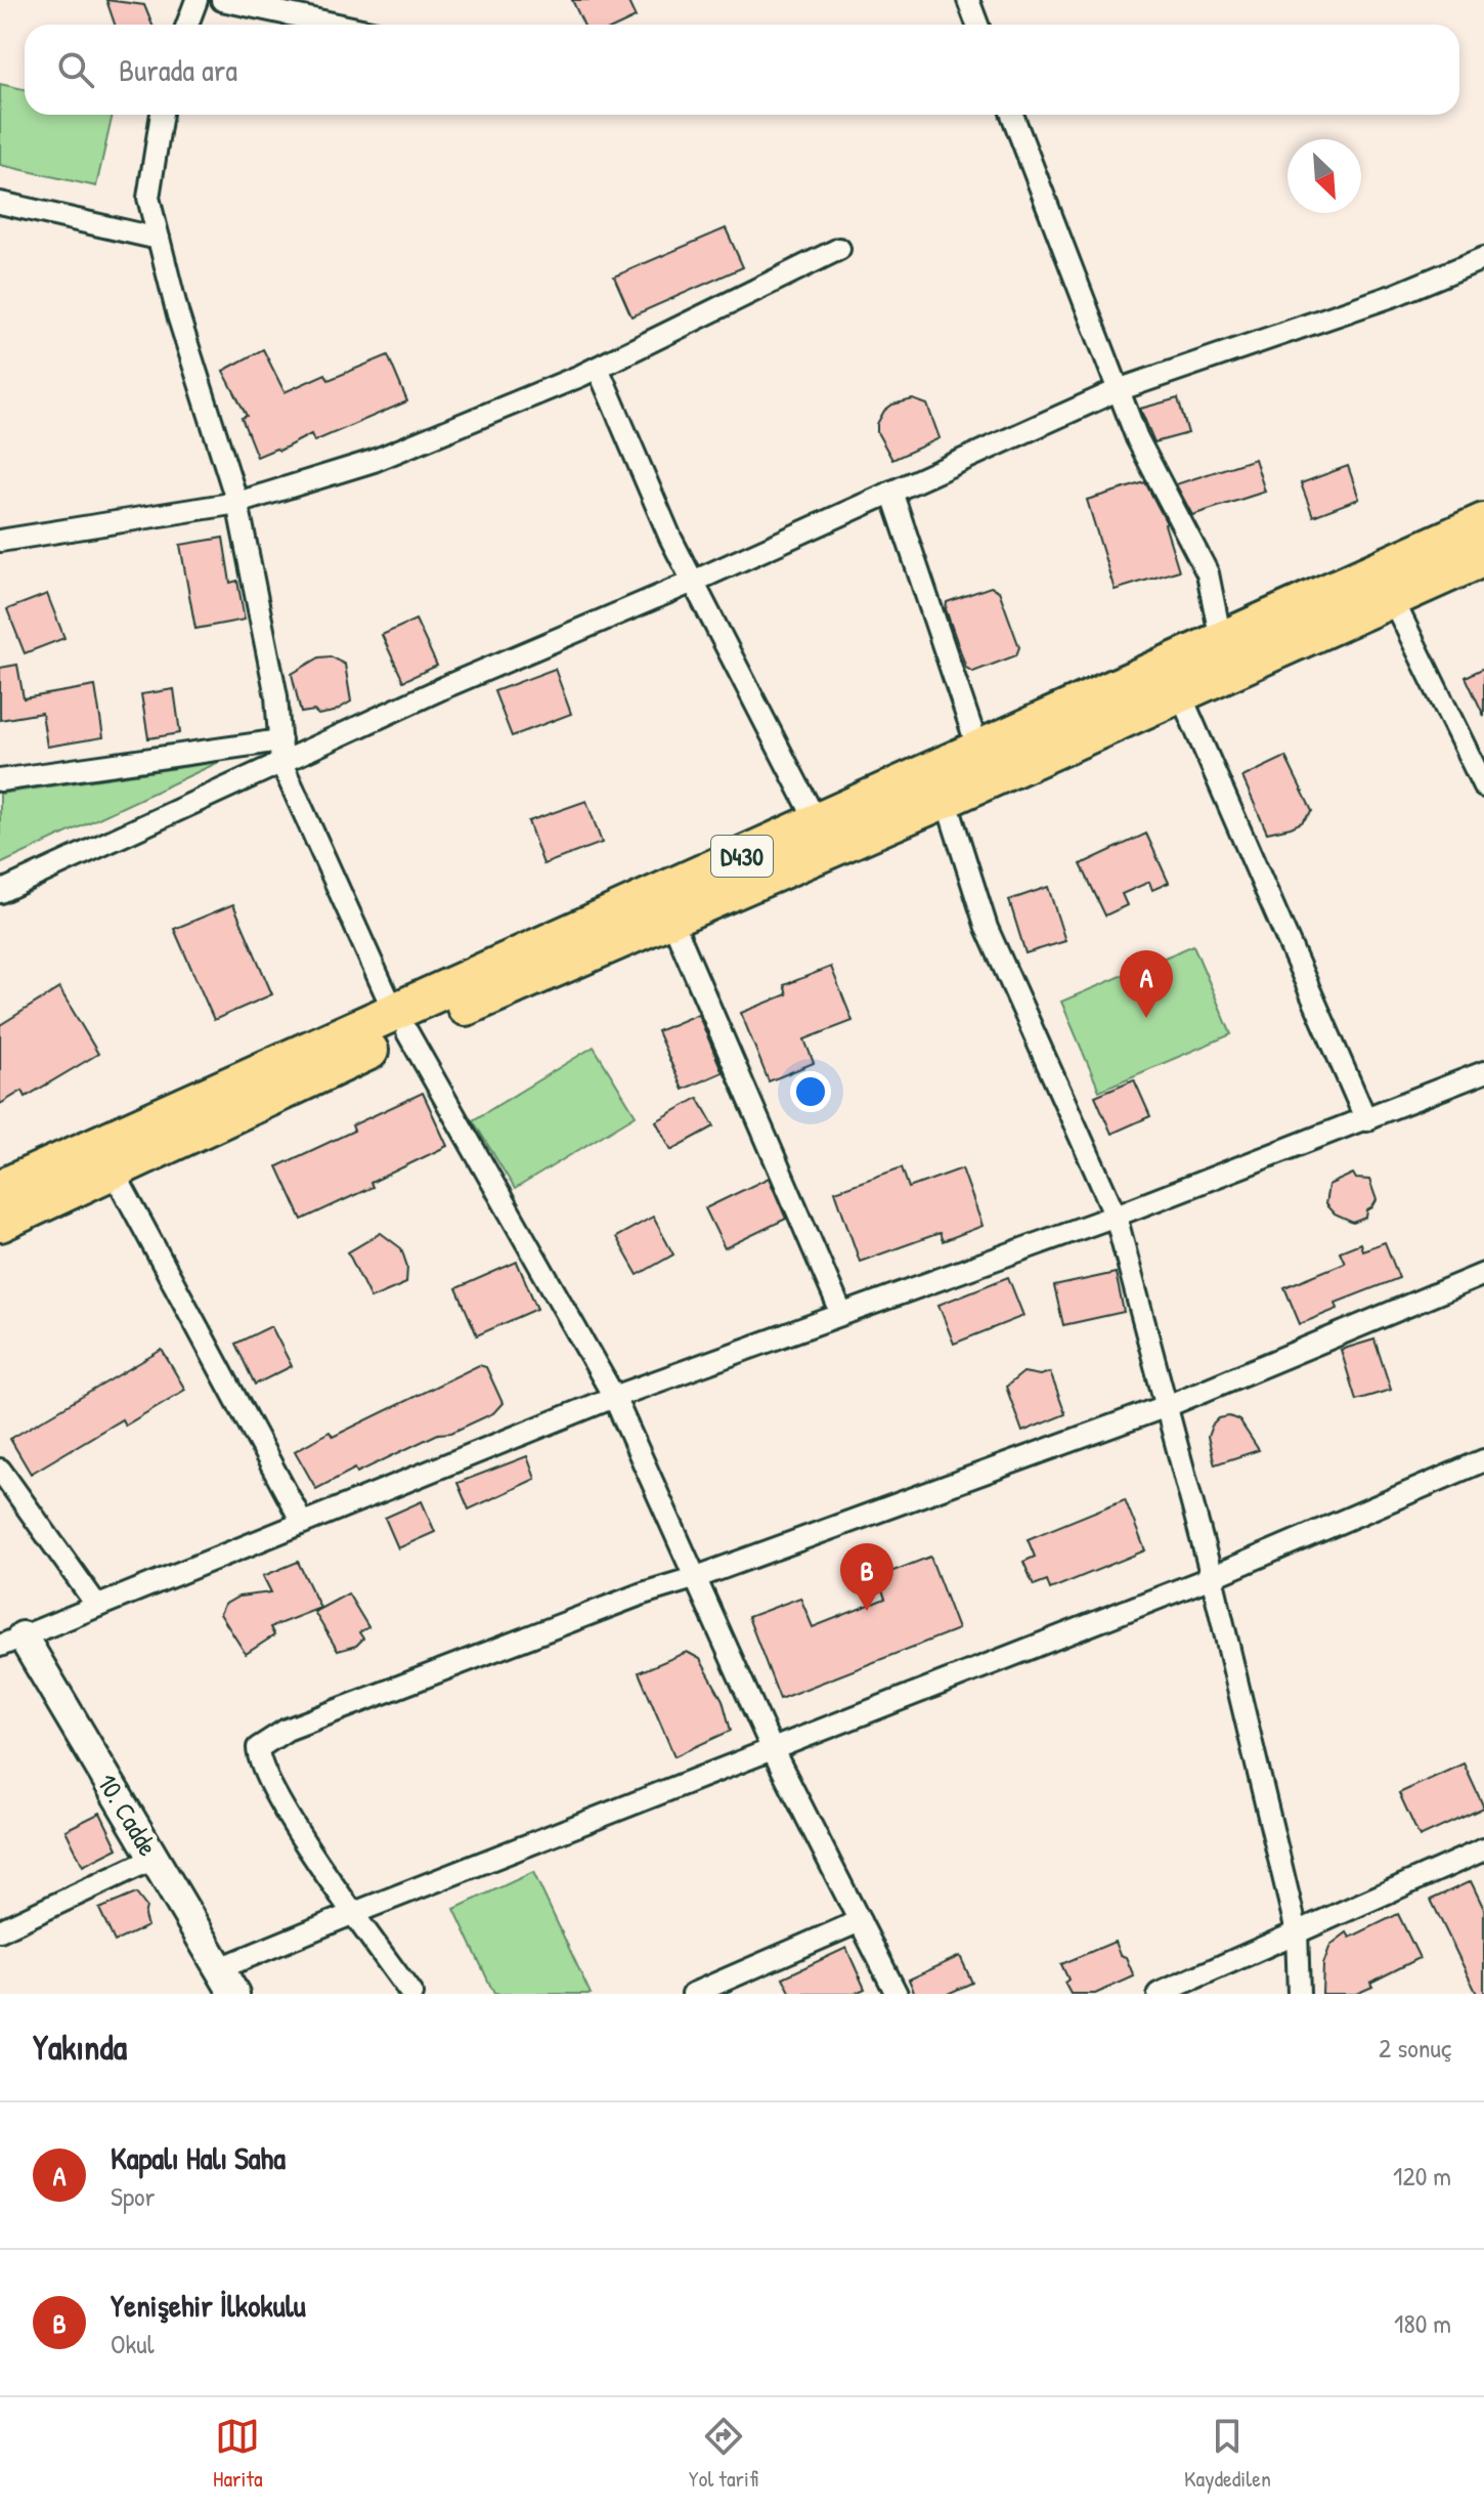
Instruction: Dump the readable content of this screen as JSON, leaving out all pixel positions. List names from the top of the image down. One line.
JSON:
{"streets":{"highway":["D430"],"street":["10. Cadde"]},"north":"bottom right","page":{"search":"Burada ara","pins":["A","B"],"heading":["Yakında","2 sonuç"],"list":[{"mark":"A","name":"Kapalı Halı Saha","note":"Spor","value":"120 m"},{"mark":"B","name":"Yenişehir İlkokulu","note":"Okul","value":"180 m"}],"nav":["Harita","Yol tarifi","Kaydedilen"]}}
